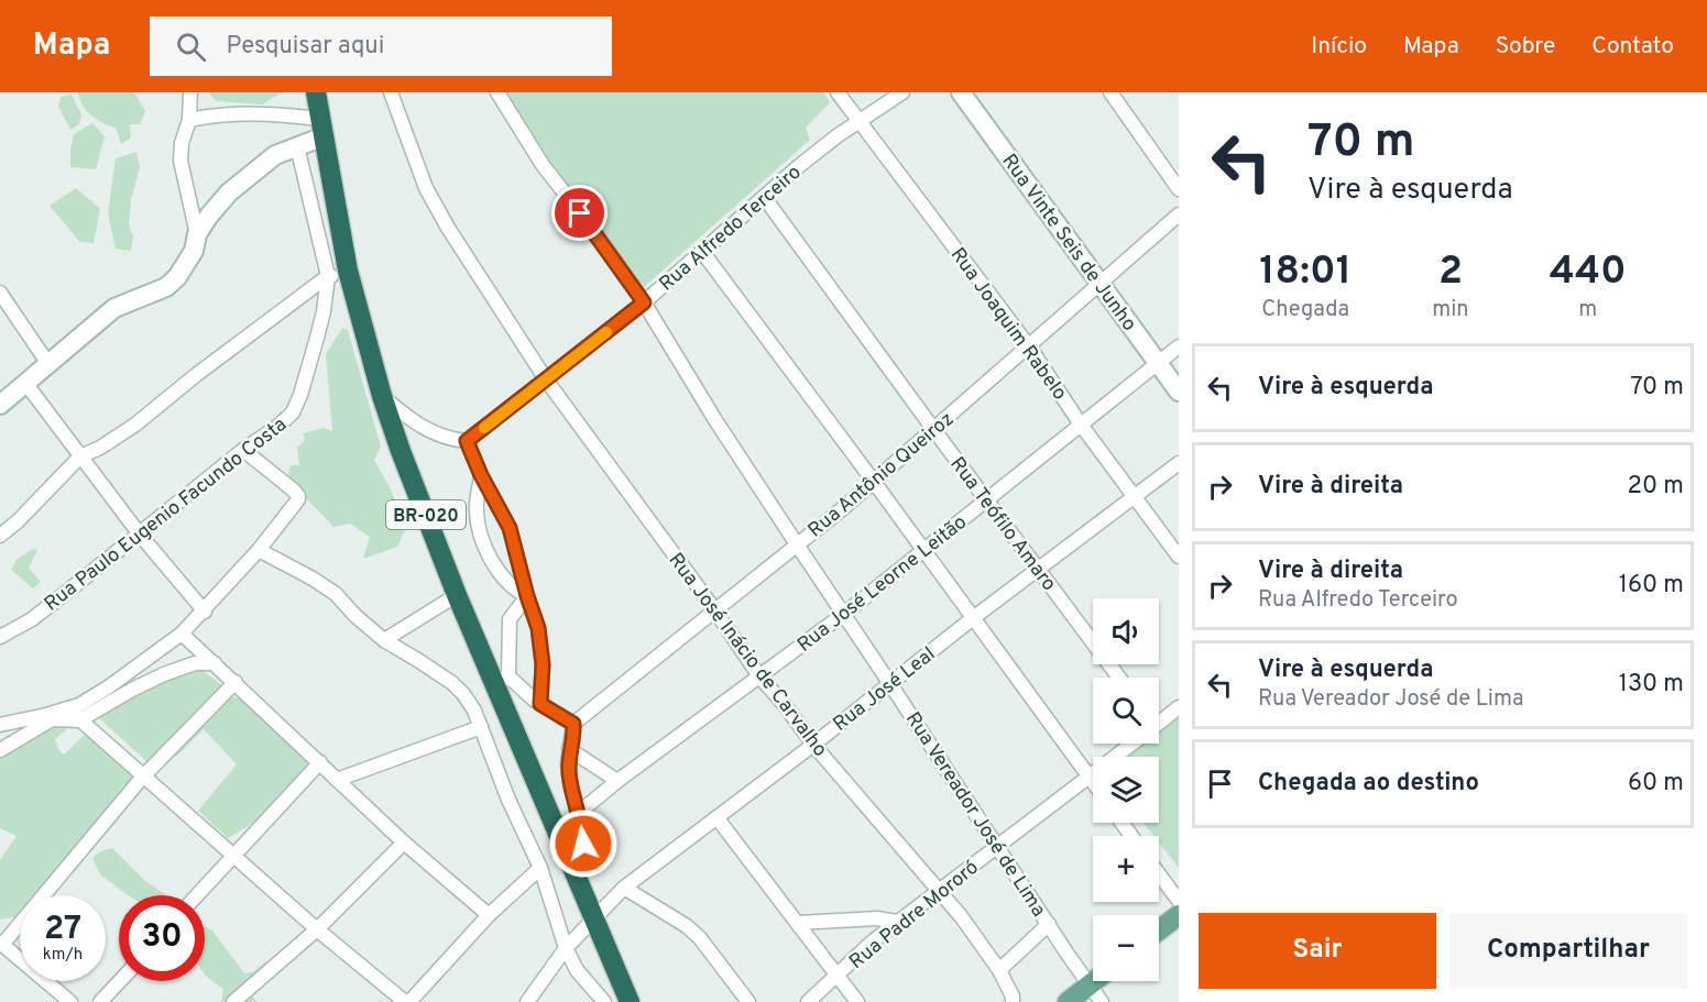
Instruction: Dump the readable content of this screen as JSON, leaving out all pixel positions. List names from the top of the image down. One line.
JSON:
{"streets":{"highway":["BR-020"],"street":["Rua Alfredo Terceiro","Rua Vinte Seis de Junho","Rua Joaquim Rabelo","Rua Antônio Queiroz","Rua Paulo Eugenio Facundo Costa","Rua Teófilo Amaro","Rua José Leorne Leitão","Rua José Inácio de Carvalho","Rua José Leal","Rua Vereador José de Lima","Rua Padre Mororó"]},"crossings":[["Rua Alfredo Terceiro","Rua Joaquim Rabelo"],["Rua Alfredo Terceiro","Rua Teófilo Amaro"],["Rua Alfredo Terceiro","Rua José Inácio de Carvalho"],["Rua Alfredo Terceiro","Rua Vereador José de Lima"],["Rua Vinte Seis de Junho","Rua Antônio Queiroz"],["Rua Vinte Seis de Junho","Rua José Leorne Leitão"],["Rua Joaquim Rabelo","Rua Antônio Queiroz"],["Rua Joaquim Rabelo","Rua José Leorne Leitão"],["Rua Joaquim Rabelo","Rua José Leal"],["Rua Antônio Queiroz","Rua Teófilo Amaro"],["Rua Antônio Queiroz","Rua José Inácio de Carvalho"],["Rua Antônio Queiroz","Rua Vereador José de Lima"],["Rua Paulo Eugenio Facundo Costa","BR-020"],["BR-020","Rua José Leal"],["Rua Teófilo Amaro","Rua José Leorne Leitão"],["Rua Teófilo Amaro","Rua José Leal"],["Rua José Leorne Leitão","Rua José Inácio de Carvalho"],["Rua José Leorne Leitão","Rua Vereador José de Lima"],["Rua José Inácio de Carvalho","Rua José Leal"],["Rua José Inácio de Carvalho","Rua Padre Mororó"],["Rua José Leal","Rua Vereador José de Lima"],["Rua Vereador José de Lima","Rua Padre Mororó"]],"page":{"header":"Mapa","search":"Pesquisar aqui","nav":["Início","Mapa","Sobre","Contato"],"turn":["70 m","Vire à esquerda"],"eta":["18:01","Chegada","2","min","440","m"],"list":[{"name":"Vire à esquerda","value":"70 m"},{"name":"Vire à direita","value":"20 m"},{"name":"Vire à direita","note":"Rua Alfredo Terceiro","value":"160 m"},{"name":"Vire à esquerda","note":"Rua Vereador José de Lima","value":"130 m"},{"name":"Chegada ao destino","value":"60 m"}],"map_buttons":["+","−"],"speed":"27 km/h","limit":"30","buttons":["Sair","Compartilhar"]}}
